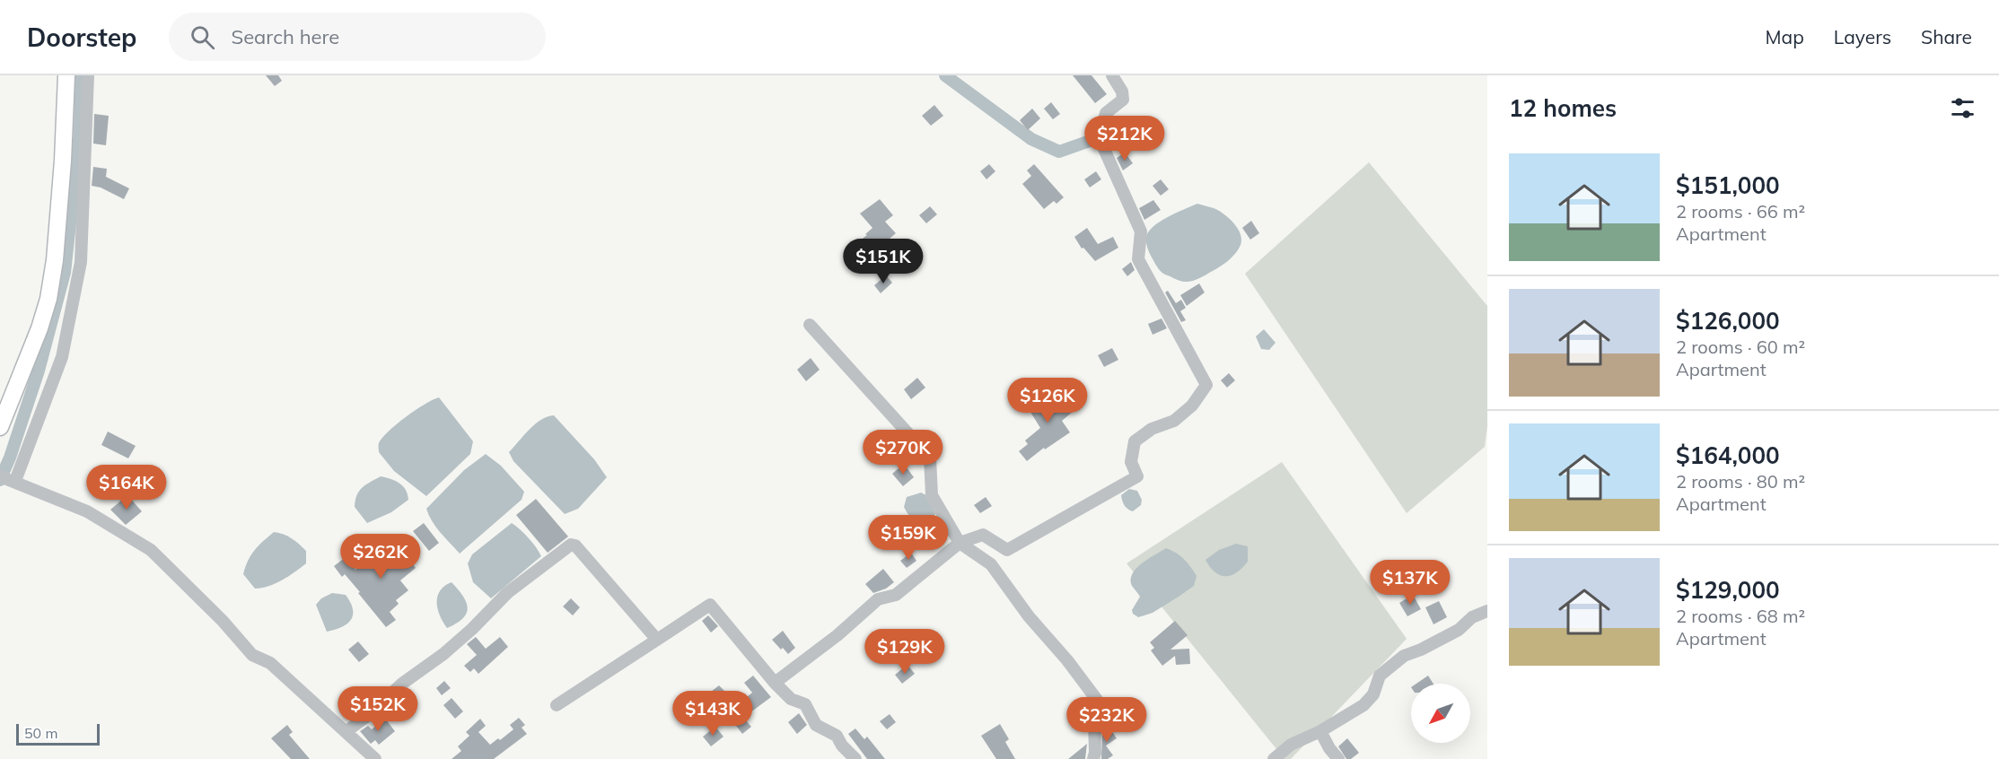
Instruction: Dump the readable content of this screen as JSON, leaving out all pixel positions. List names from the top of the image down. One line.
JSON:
{"scale_bar":"50 m","north":"bottom left","page":{"header":"Doorstep","search":"Search here","nav":["Map","Layers","Share"],"heading":"12 homes","price":["$212K","$151K","$126K","$270K","$164K","$159K","$262K","$137K","$129K","$152K","$143K","$232K"],"list":[{"name":"$151,000","note":"2 rooms · 66 m² · Apartment"},{"name":"$126,000","note":"2 rooms · 60 m² · Apartment"},{"name":"$164,000","note":"2 rooms · 80 m² · Apartment"},{"name":"$129,000","note":"2 rooms · 68 m² · Apartment"}],"scale":"50 m"}}
